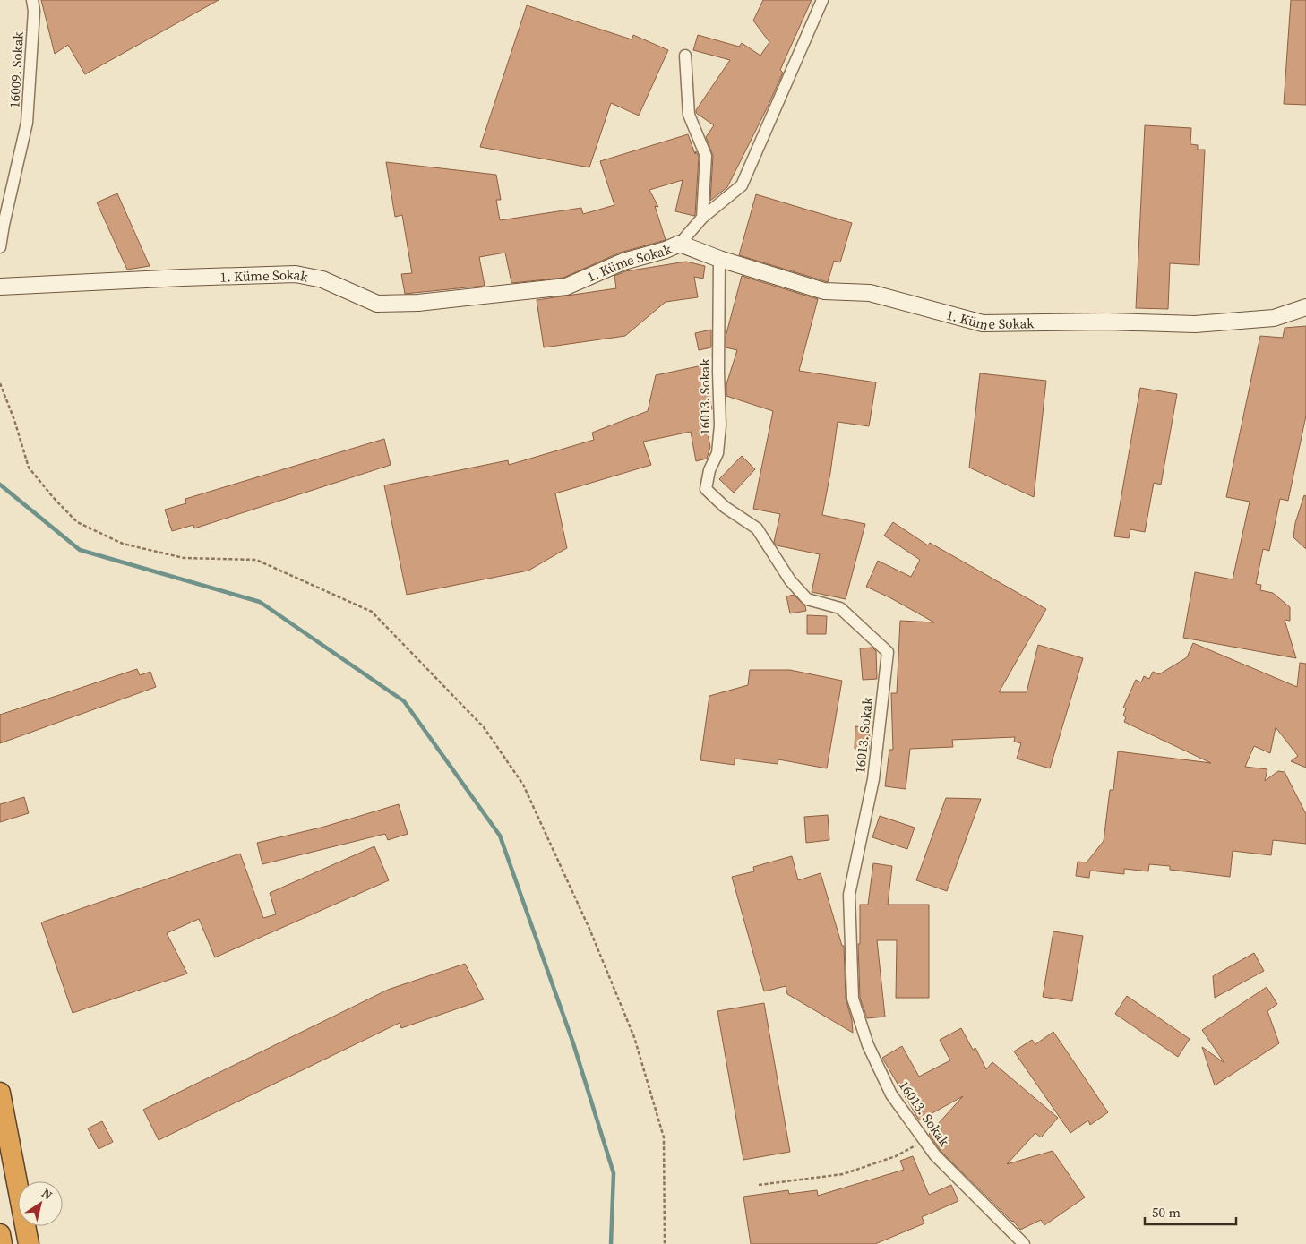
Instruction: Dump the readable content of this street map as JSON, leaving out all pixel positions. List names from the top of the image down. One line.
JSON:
{"streets":{"street":["16009. Sokak","1. Küme Sokak","16013. Sokak"]},"crossings":[["1. Küme Sokak","16013. Sokak"]],"scale_bar":"50 m","north":"top right"}
